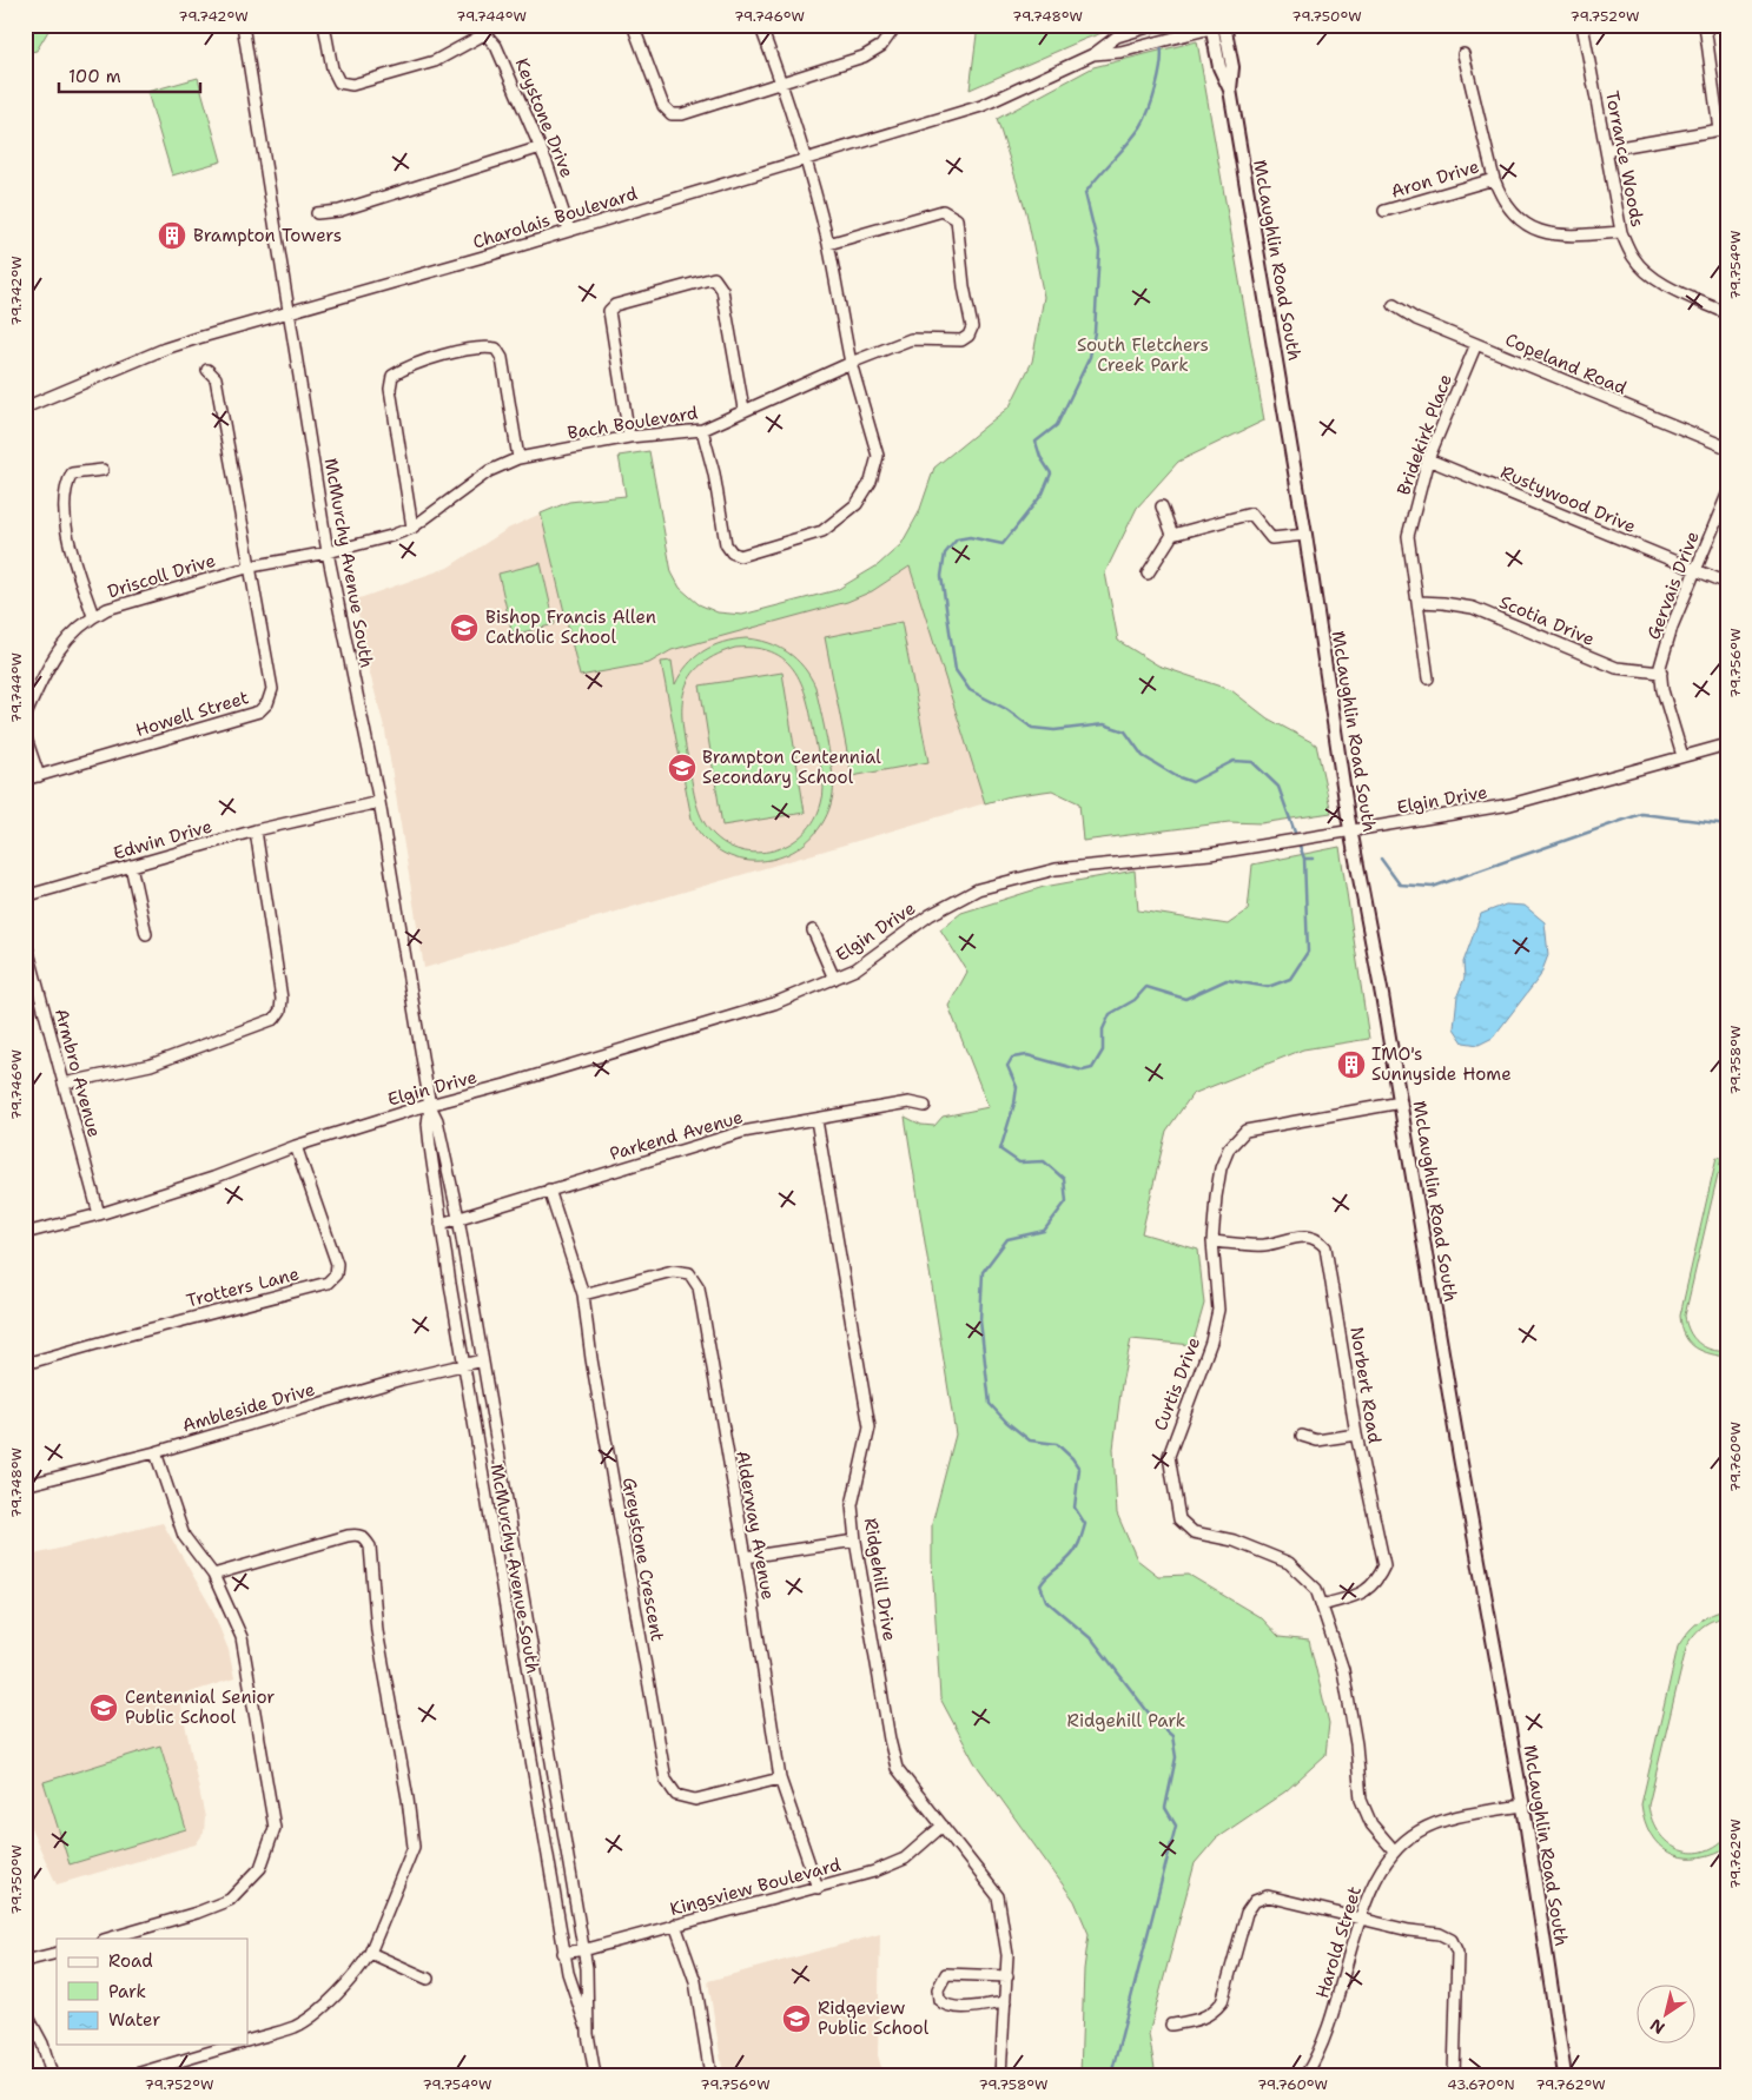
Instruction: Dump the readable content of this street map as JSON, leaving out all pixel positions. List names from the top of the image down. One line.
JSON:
{"streets":{"main road":["McLaughlin Road South"],"street":["Keystone Drive","Torrance Woods","Aron Drive","Charolais Boulevard","Copeland Road","Bach Boulevard","Bridekirk Place","Rustywood Drive","McMurchy Avenue South","Driscoll Drive","Gervais Drive","Scotia Drive","Howell Street","Elgin Drive","Edwin Drive","Armbro Avenue","Parkend Avenue","Trotters Lane","Curtis Drive","Norbert Road","Ambleside Drive","Alderway Avenue","Greystone Crescent","Ridgehill Drive","Kingsview Boulevard","Harold Street"]},"crossings":[["Keystone Drive","Charolais Boulevard"],["Charolais Boulevard","McLaughlin Road South"],["Charolais Boulevard","McMurchy Avenue South"],["McLaughlin Road South","Elgin Drive"],["McLaughlin Road South","Curtis Drive"],["McLaughlin Road South","Harold Street"],["Copeland Road","Bridekirk Place"],["Bach Boulevard","McMurchy Avenue South"],["Bach Boulevard","Driscoll Drive"],["Bridekirk Place","Rustywood Drive"],["Bridekirk Place","Scotia Drive"],["Rustywood Drive","Gervais Drive"],["McMurchy Avenue South","Driscoll Drive"],["McMurchy Avenue South","Elgin Drive"],["McMurchy Avenue South","Edwin Drive"],["McMurchy Avenue South","Parkend Avenue"],["McMurchy Avenue South","Ambleside Drive"],["McMurchy Avenue South","Kingsview Boulevard"],["Driscoll Drive","Howell Street"],["Gervais Drive","Scotia Drive"],["Gervais Drive","Elgin Drive"],["Elgin Drive","Armbro Avenue"],["Elgin Drive","Trotters Lane"],["Parkend Avenue","Greystone Crescent"],["Parkend Avenue","Ridgehill Drive"],["Curtis Drive","Norbert Road"],["Curtis Drive","Harold Street"],["Alderway Avenue","Greystone Crescent"],["Alderway Avenue","Kingsview Boulevard"],["Ridgehill Drive","Kingsview Boulevard"]],"parks":["South Fletchers Creek Park","Ridgehill Park"],"places":{"building":["Brampton Towers","IMO's Sunnyside Home"],"school or university":["Bishop Francis Allen Catholic School","Brampton Centennial Secondary School","Centennial Senior Public School","Ridgeview Public School"]},"legend":["Road","Park","Water"],"scale_bar":"100 m","north":"bottom left","coordinates":["79.742°W","79.744°W","79.746°W","79.748°W","79.750°W","79.752°W","79.754°W","79.756°W","79.758°W","79.760°W","79.762°W","43.670°N"]}
